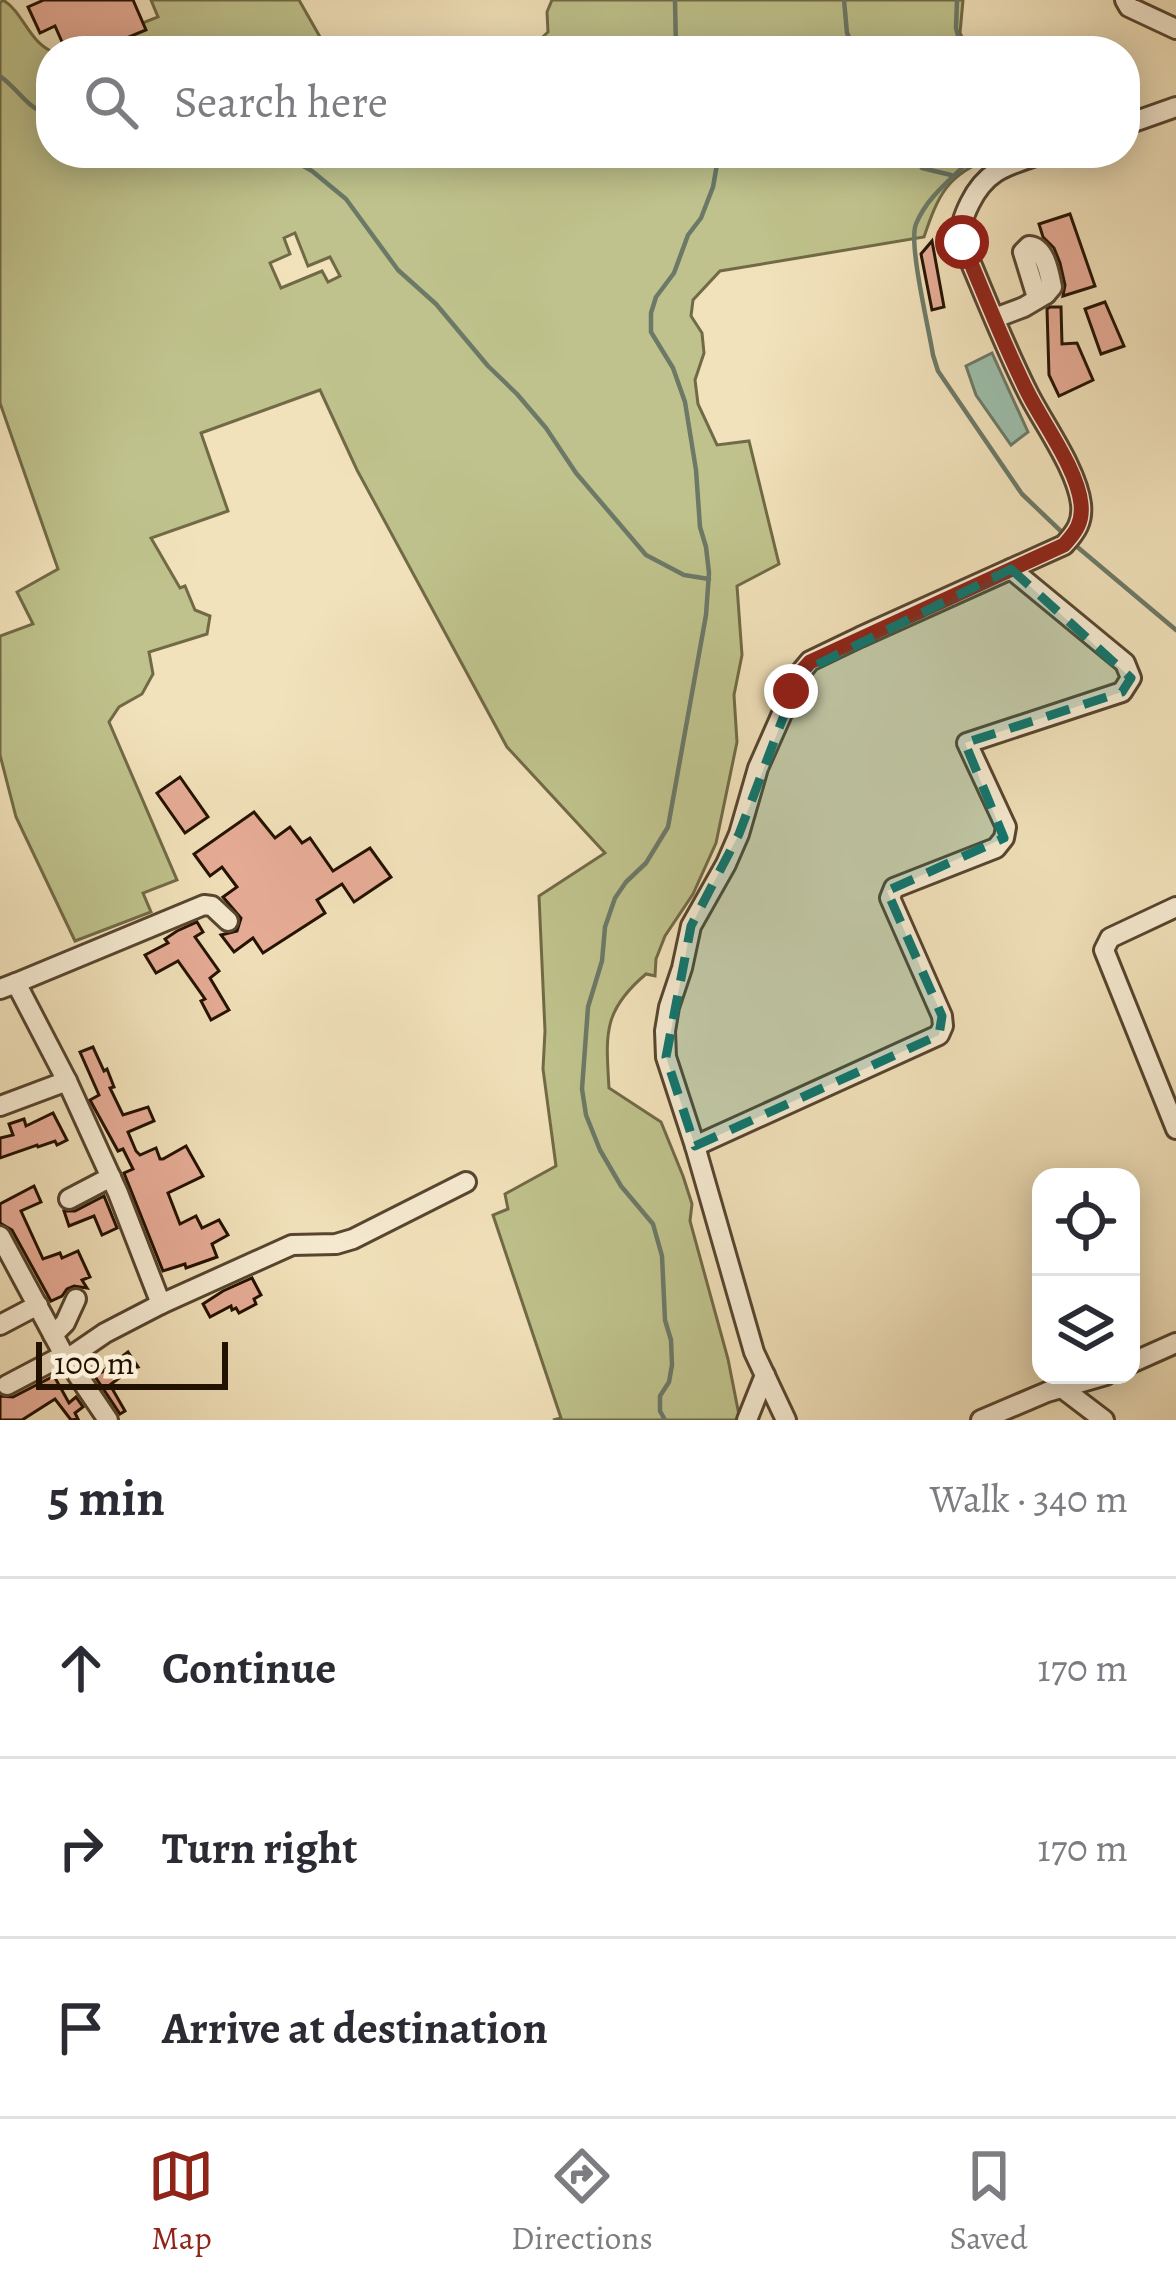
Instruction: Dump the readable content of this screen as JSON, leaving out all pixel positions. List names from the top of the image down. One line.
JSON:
{"scale_bar":"100 m","page":{"search":"Search here","scale":"100 m","heading":["5 min","Walk · 340 m"],"list":[["Continue","170 m"],["Turn right","170 m"],"Arrive at destination"],"nav":["Map","Directions","Saved"]}}
